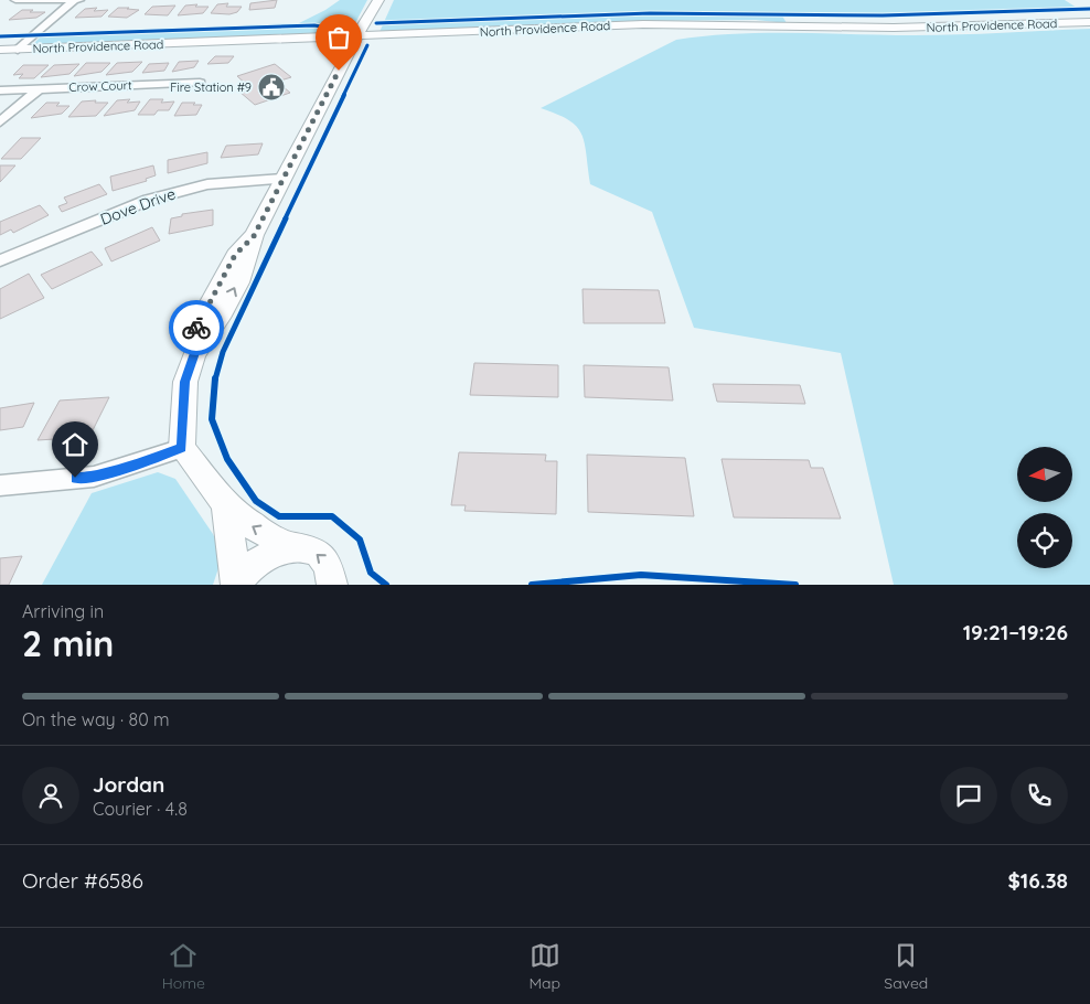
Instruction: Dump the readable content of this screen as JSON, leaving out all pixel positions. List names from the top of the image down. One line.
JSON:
{"streets":{"street":["North Providence Road","Crow Court","Dove Drive"]},"places":{"public building":["Fire Station #9"]},"north":"left","page":{"heading":["2 min","Arriving in","19:21–19:26"],"panel":["Jordan","Courier · 4.8","Order #6586","$16.38"],"bar":"On the way · 80 m","tabs":["Home","Map","Saved"]}}
